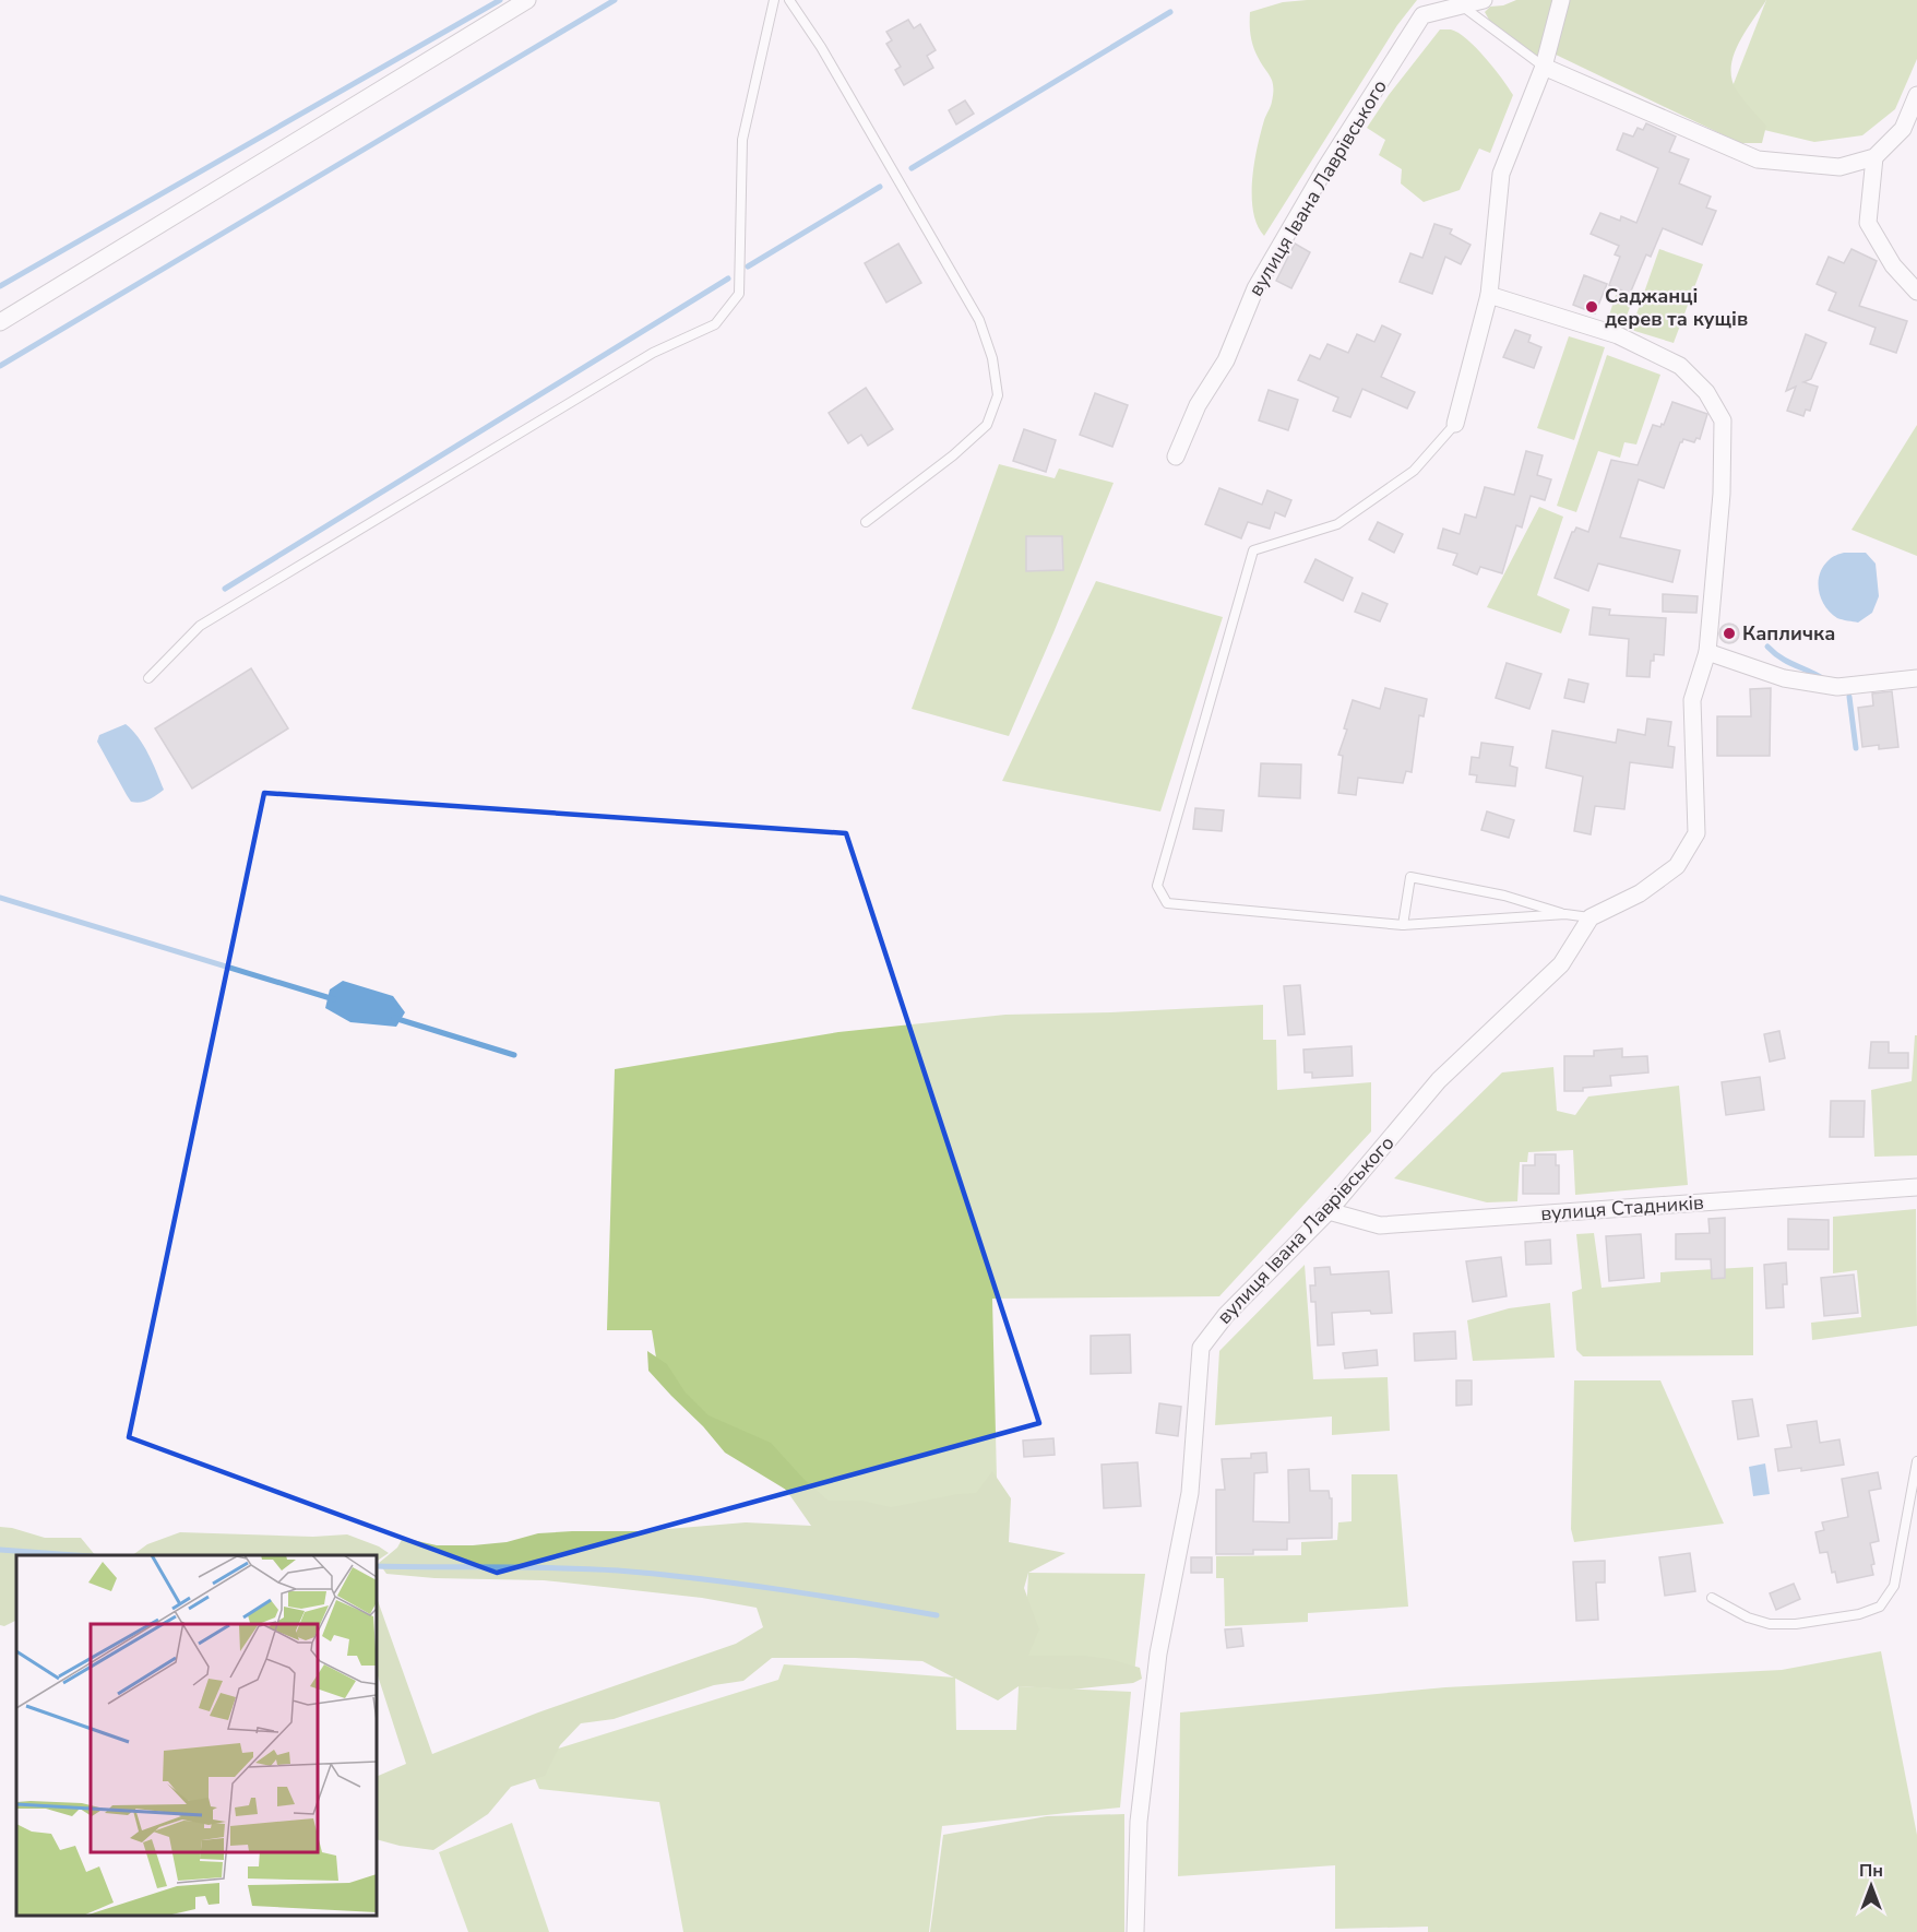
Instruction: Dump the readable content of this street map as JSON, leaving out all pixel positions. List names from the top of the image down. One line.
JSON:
{"streets":{"street":["вулиця Івана Лаврівського","вулиця Стадників"]},"crossings":[["вулиця Івана Лаврівського","вулиця Стадників"]],"places":["Саджанці дерев та кущів","Капличка"],"north":"top"}
